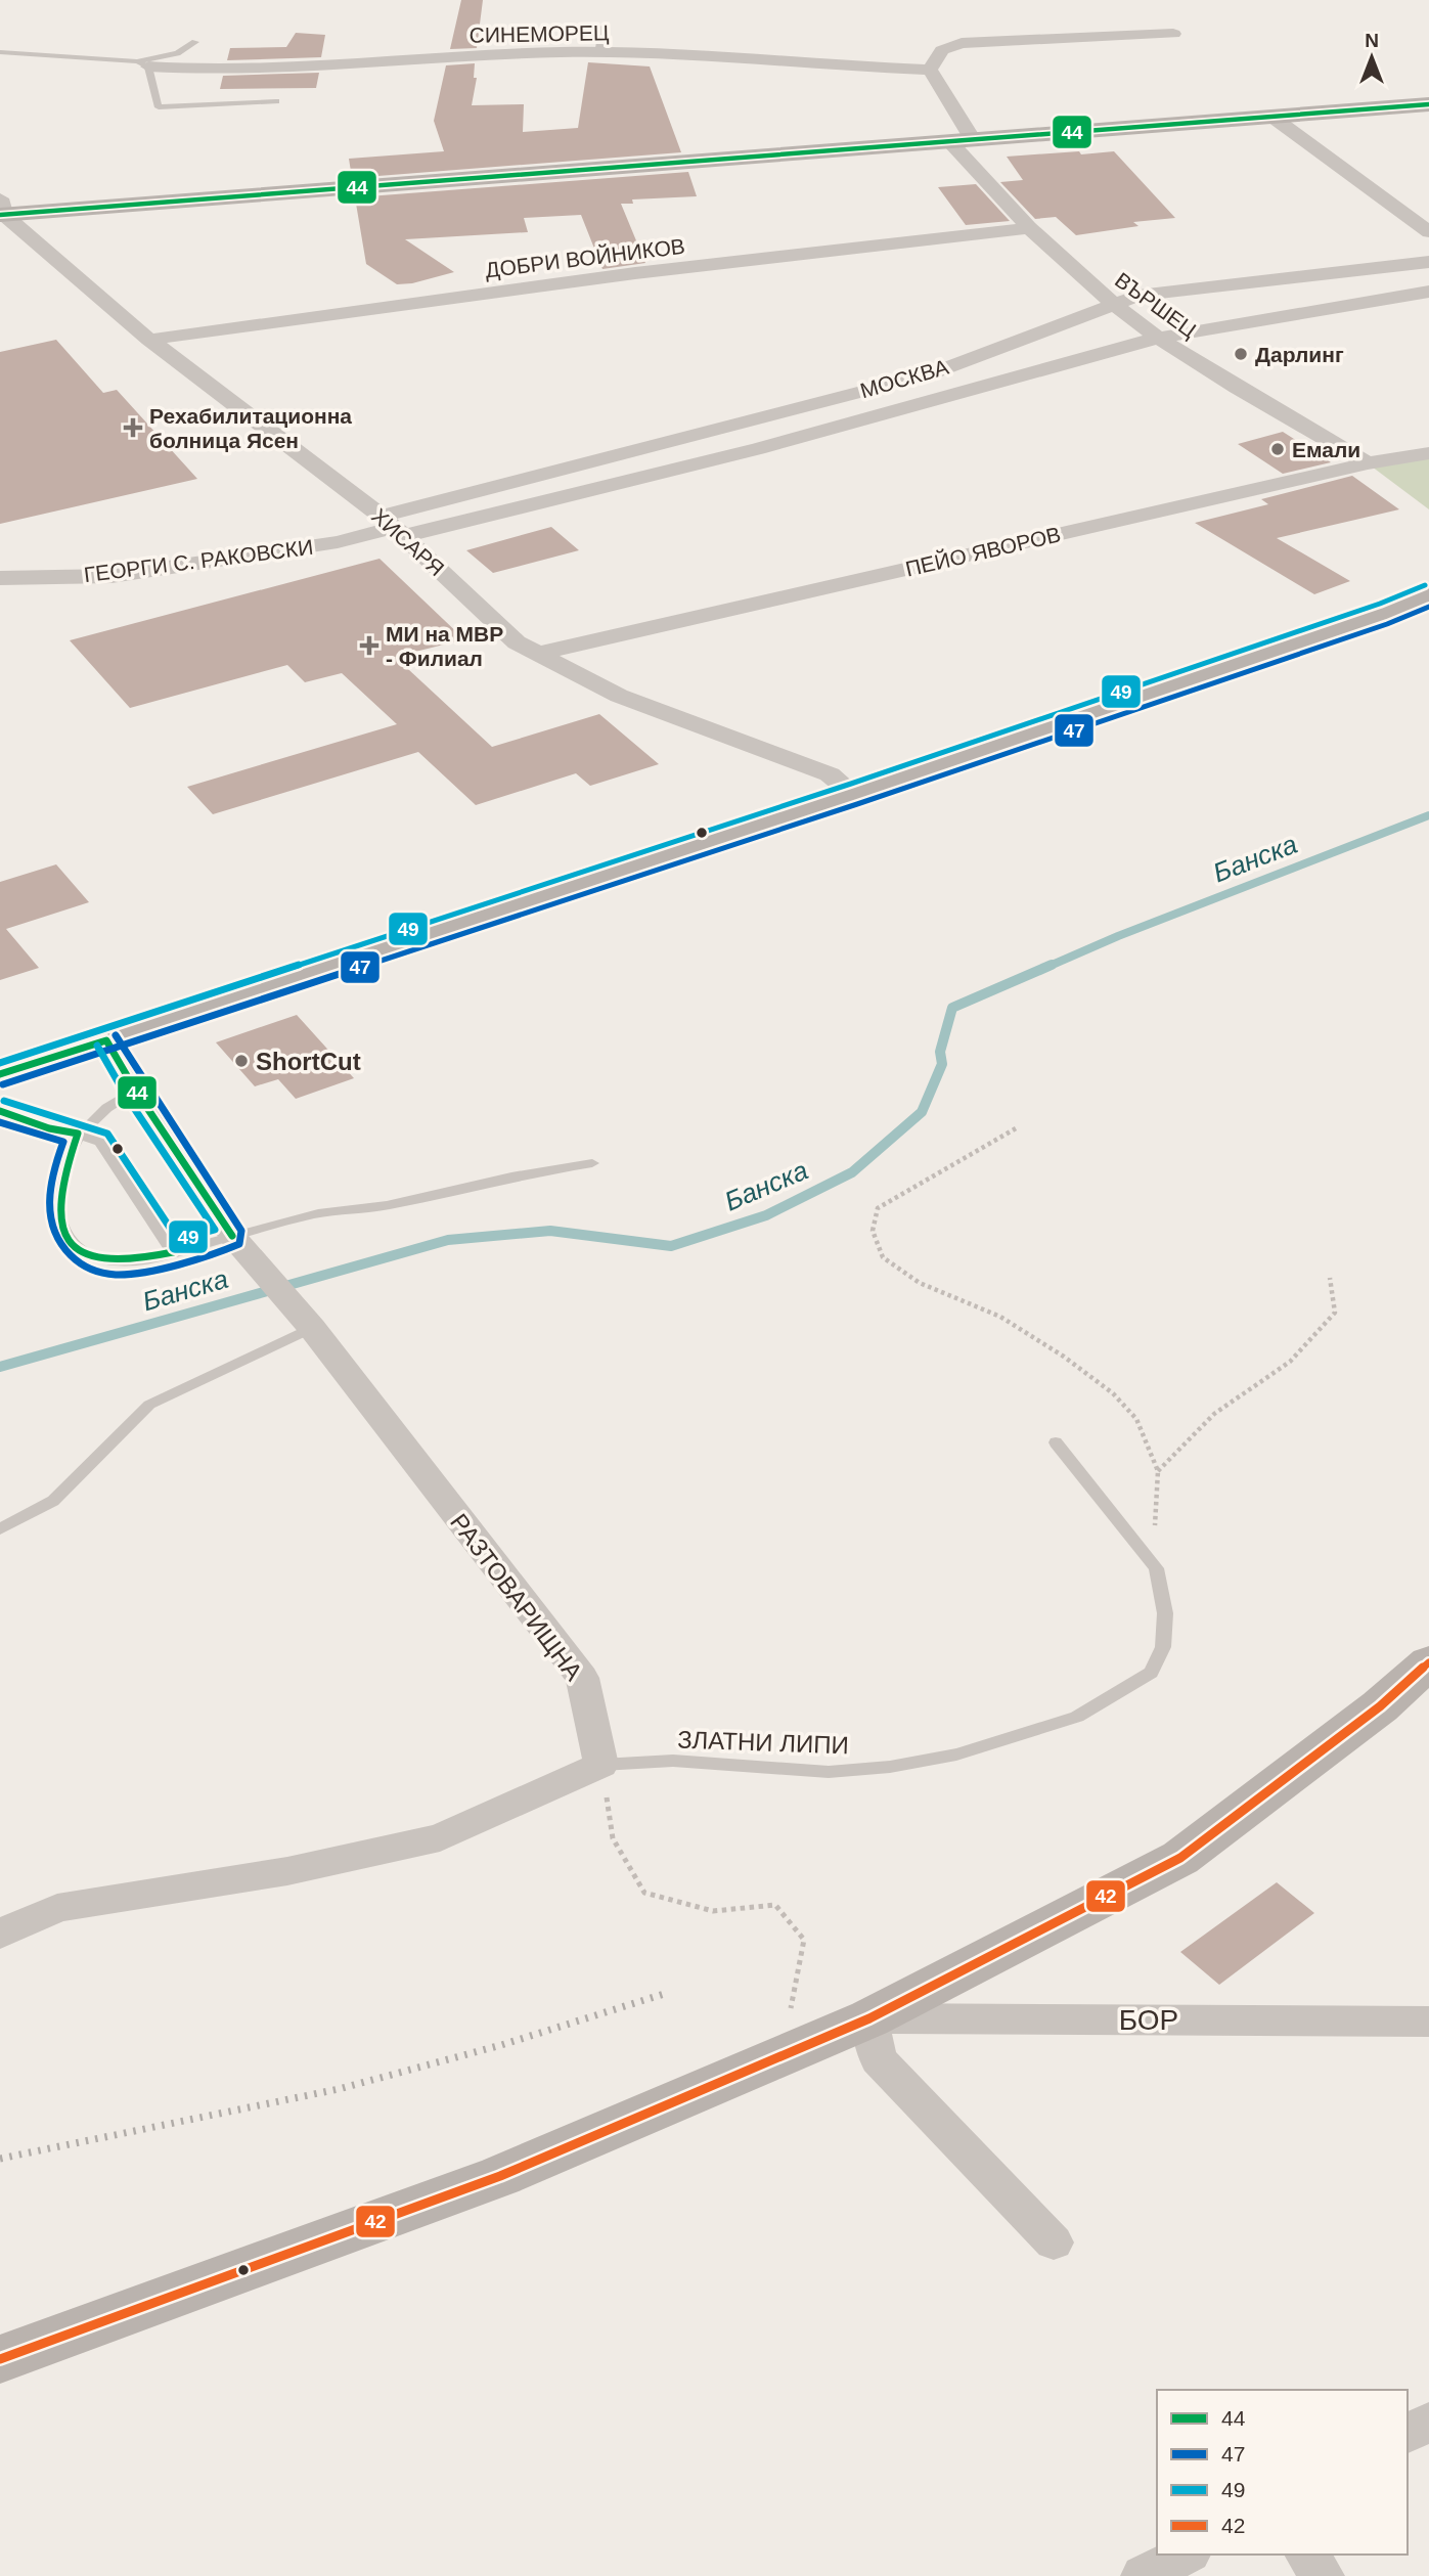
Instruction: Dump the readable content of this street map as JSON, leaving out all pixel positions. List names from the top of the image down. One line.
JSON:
{"streets":{"street":["СИНЕМОРЕЦ","ДОБРИ ВОЙНИКОВ","ВЪРШЕЦ","МОСКВА","ХИСАРЯ","ПЕЙО ЯВОРОВ","ГЕОРГИ С. РАКОВСКИ","РАЗТОВАРИЩНА","БОР"],"lane":["ЗЛАТНИ ЛИПИ"]},"crossings":[["СИНЕМОРЕЦ","ВЪРШЕЦ"],["ДОБРИ ВОЙНИКОВ","ВЪРШЕЦ"],["ДОБРИ ВОЙНИКОВ","ХИСАРЯ"],["ВЪРШЕЦ","МОСКВА"],["ВЪРШЕЦ","ПЕЙО ЯВОРОВ"],["МОСКВА","ХИСАРЯ"],["МОСКВА","ГЕОРГИ С. РАКОВСКИ"],["ХИСАРЯ","ПЕЙО ЯВОРОВ"],["ХИСАРЯ","ГЕОРГИ С. РАКОВСКИ"],["РАЗТОВАРИЩНА","ЗЛАТНИ ЛИПИ"]],"water":["Банска"],"places":{"other":["Дарлинг","Емали","ShortCut"],"health":["Рехабилитационна болница Ясен","МИ на МВР - Филиал"]},"lines":["transit line 44","transit line 49","transit line 47","transit line 42"],"legend":["44","47","49","42"],"north":"top"}
